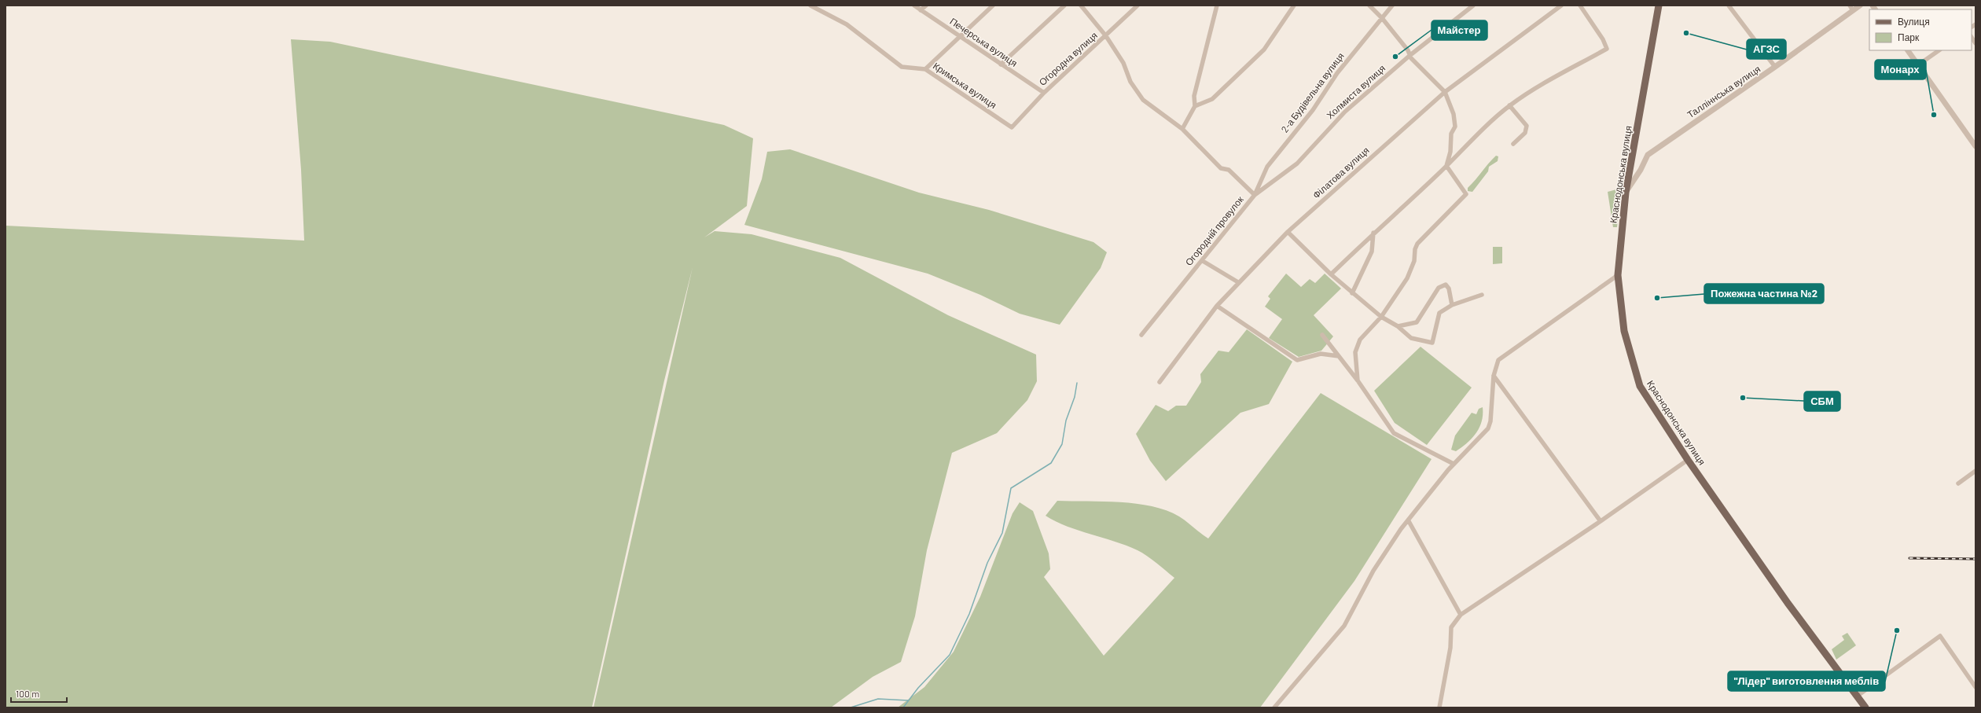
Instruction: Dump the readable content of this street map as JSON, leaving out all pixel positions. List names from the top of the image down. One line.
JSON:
{"streets":{"main road":["Краснодонська вулиця"],"street":["Печерська вулиця","Огородна вулиця","Кримська вулиця","Холмиста вулиця","Талліннська вулиця","2-а Будівельна вулиця","Філатова вулиця","Огородній провулок"]},"crossings":[["Печерська вулиця","Огородна вулиця"],["Огородна вулиця","Кримська вулиця"],["Огородна вулиця","Огородній провулок"],["Холмиста вулиця","2-а Будівельна вулиця"],["Холмиста вулиця","Огородній провулок"],["Талліннська вулиця","Краснодонська вулиця"],["2-а Будівельна вулиця","Огородній провулок"]],"places":["АГЗС","Майстер","Монарх","Пожежна частина №2","СБМ","\"Лідер\" виготовлення меблів"],"legend":["Вулиця","Парк"],"scale_bar":"100 m"}
